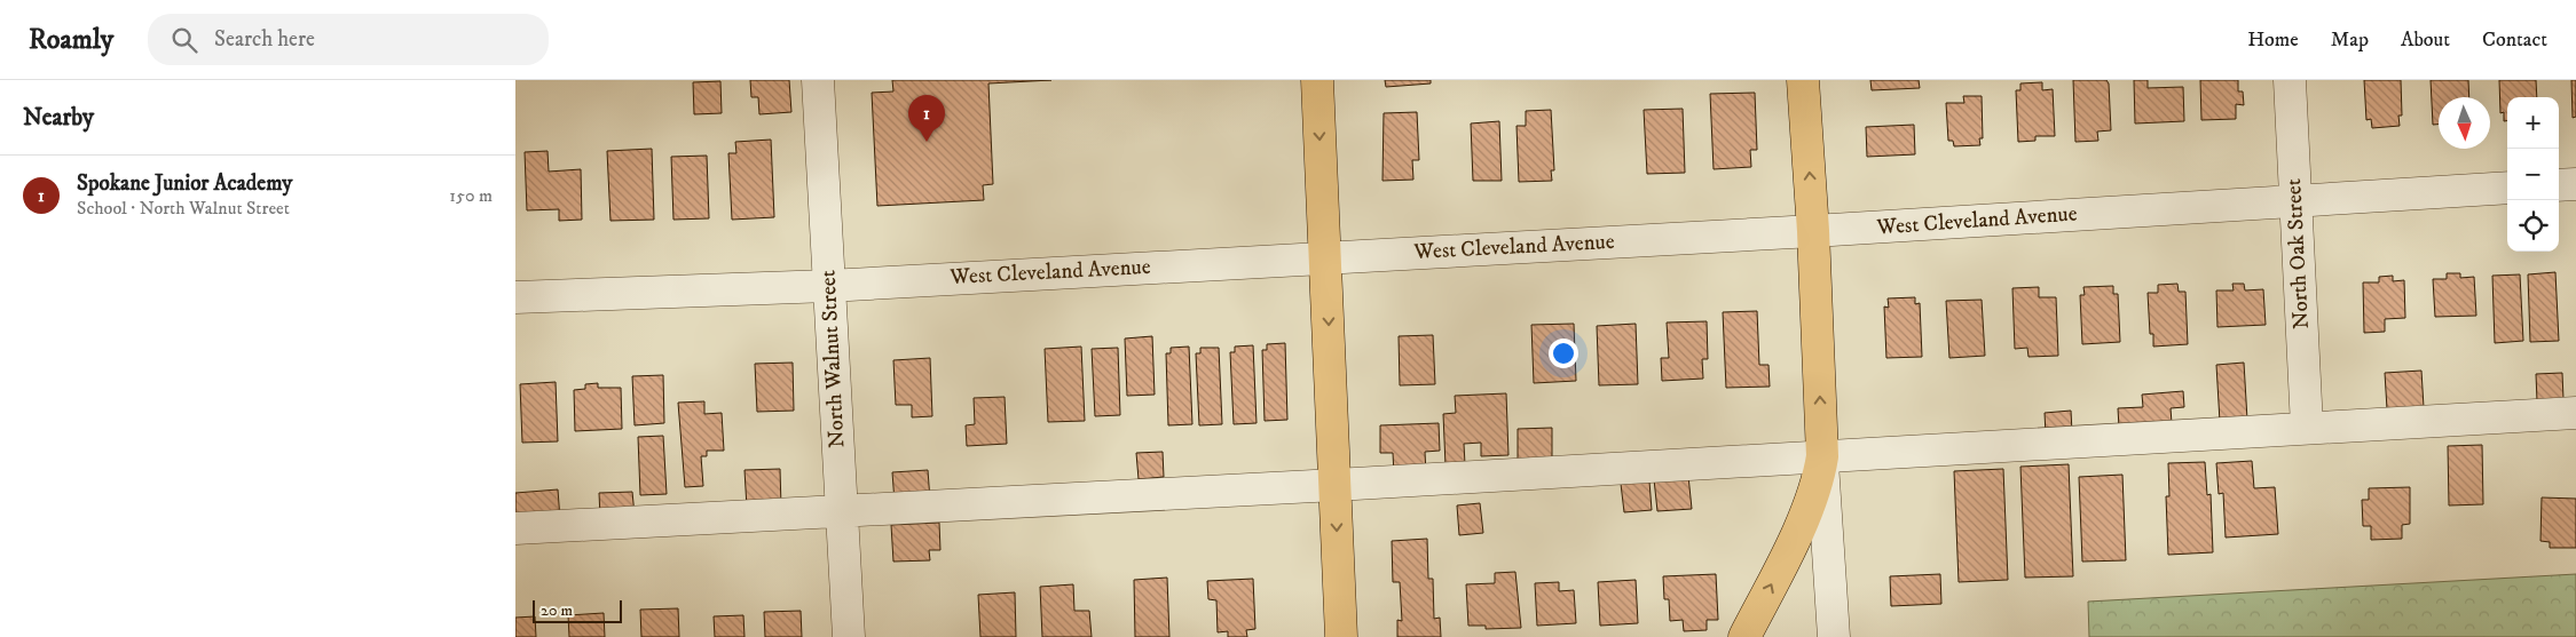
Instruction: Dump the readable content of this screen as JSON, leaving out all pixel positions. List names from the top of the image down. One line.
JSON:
{"streets":{"street":["West Cleveland Avenue","North Oak Street","North Walnut Street"]},"crossings":[["West Cleveland Avenue","North Oak Street"],["West Cleveland Avenue","North Walnut Street"]],"scale_bar":"20 m","north":"bottom","page":{"header":"Roamly","search":"Search here","nav":["Home","Map","About","Contact"],"heading":"Nearby","pins":"1","map_buttons":["+","−"],"list":[{"mark":"1","name":"Spokane Junior Academy","note":"School · North Walnut Street","value":"150 m"}],"scale":"20 m"}}
